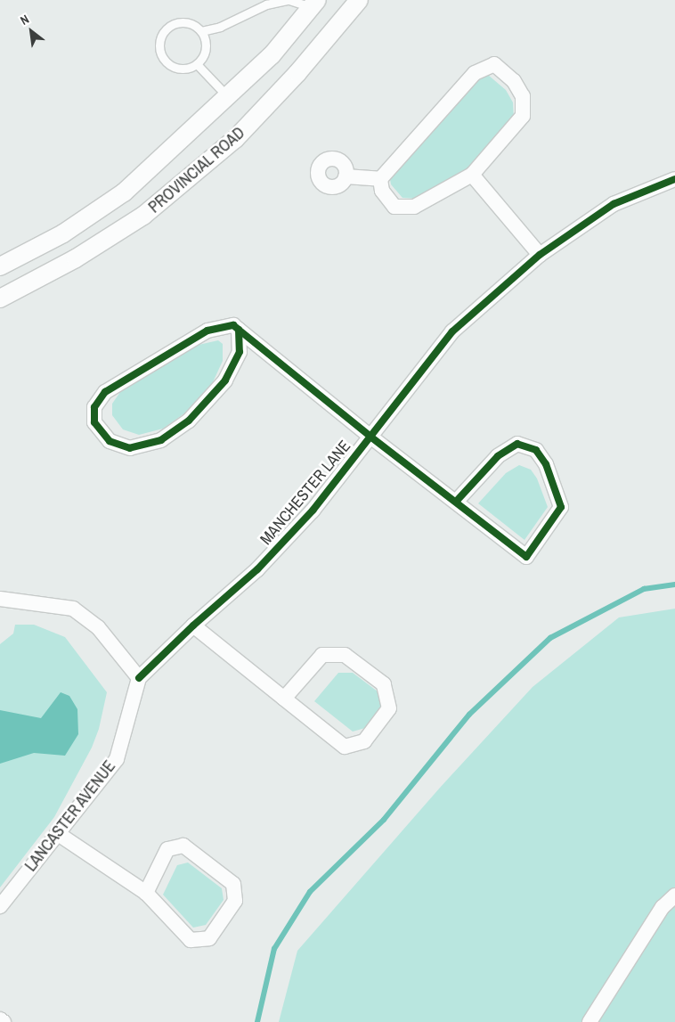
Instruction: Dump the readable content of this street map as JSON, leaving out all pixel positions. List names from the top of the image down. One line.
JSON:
{"streets":{"street":["PROVINCIAL ROAD","MANCHESTER LANE","LANCASTER AVENUE"]},"crossings":[["MANCHESTER LANE","LANCASTER AVENUE"]],"north":"top left"}
